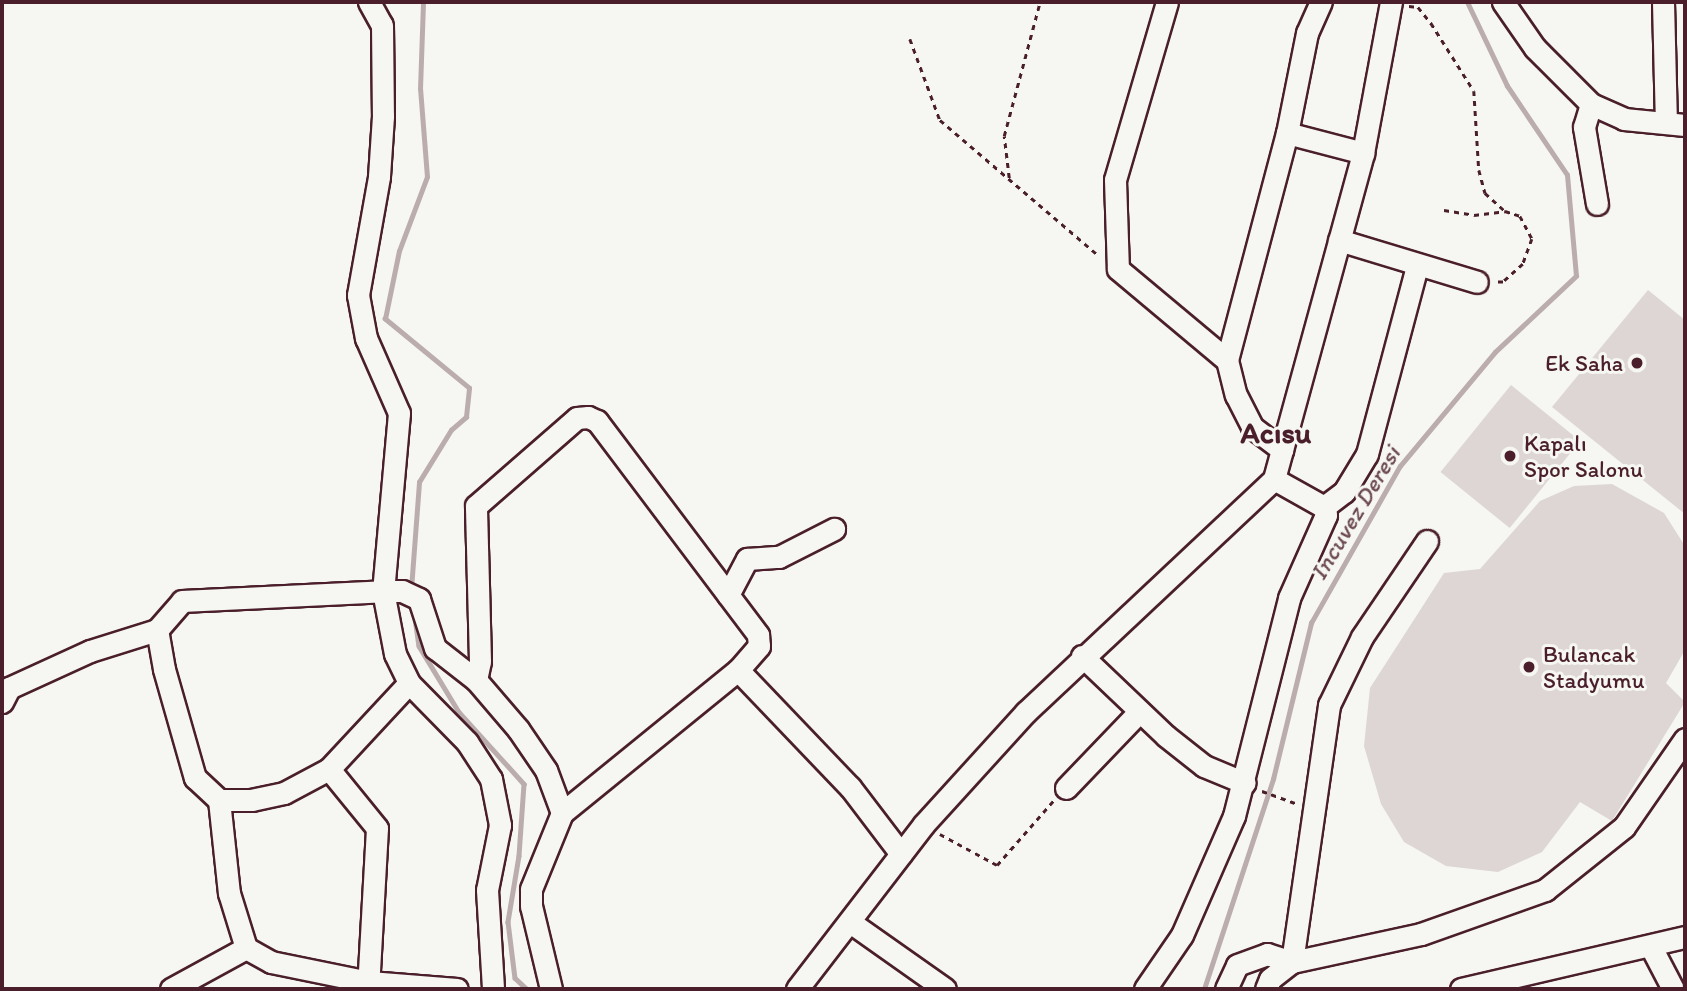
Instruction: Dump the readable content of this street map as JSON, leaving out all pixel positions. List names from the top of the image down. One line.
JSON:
{"districts":["Acısu"],"water":["Incuvez Deresi"],"places":["Ek Saha","Kapalı Spor Salonu","Bulancak Stadyumu"]}
